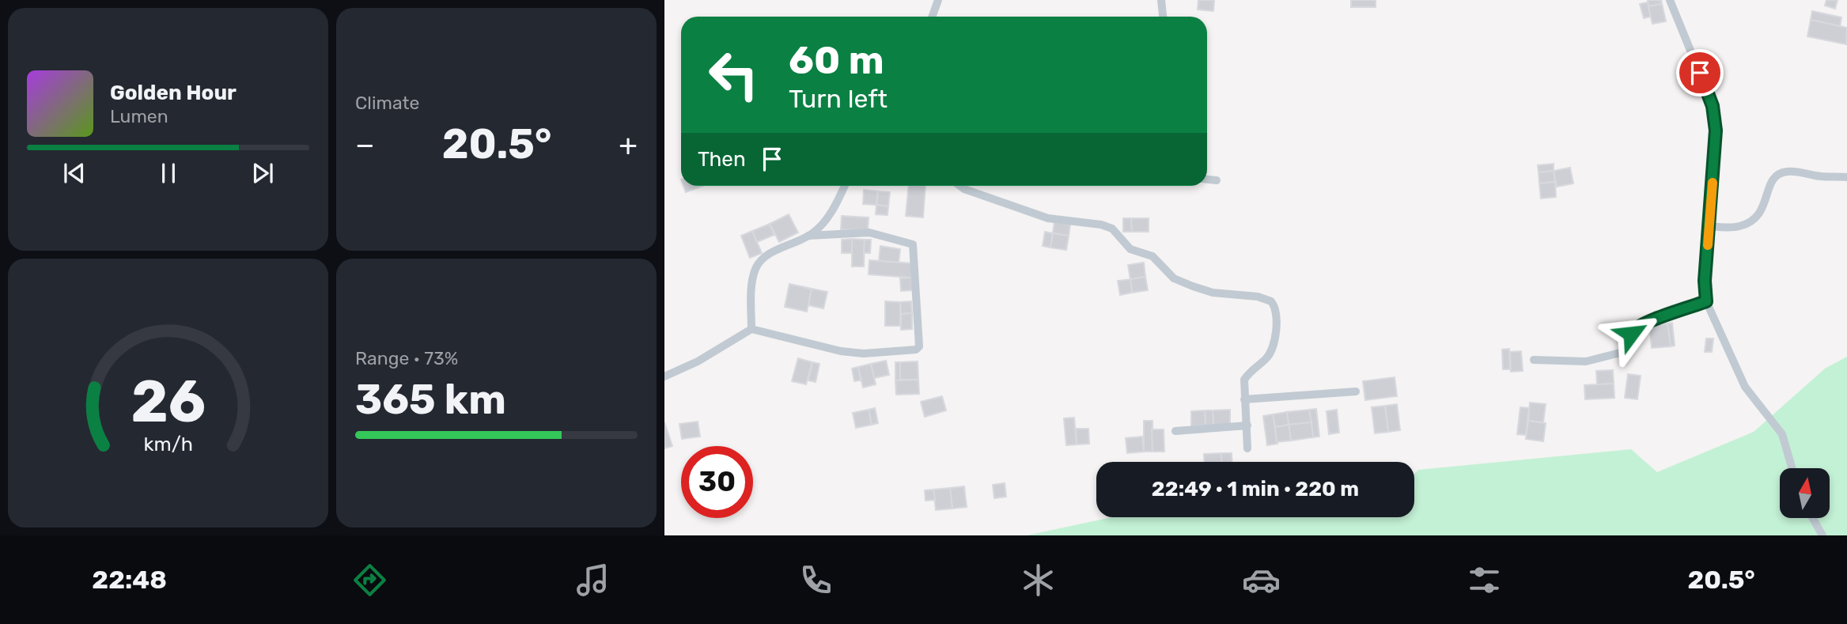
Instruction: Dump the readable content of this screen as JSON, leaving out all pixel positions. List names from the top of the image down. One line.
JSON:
{"north":"top","page":{"tile":["Climate",["Range · 73%","365 km"]],"turn":["60 m","Turn left"],"song":["Golden Hour","Lumen"],"heat":["−","20.5°","+"],"then":"Then","limit":"30","trip":"22:49 · 1 min · 220 m","tabs":["22:48","20.5°"],"gauge":["26","km/h"]}}
